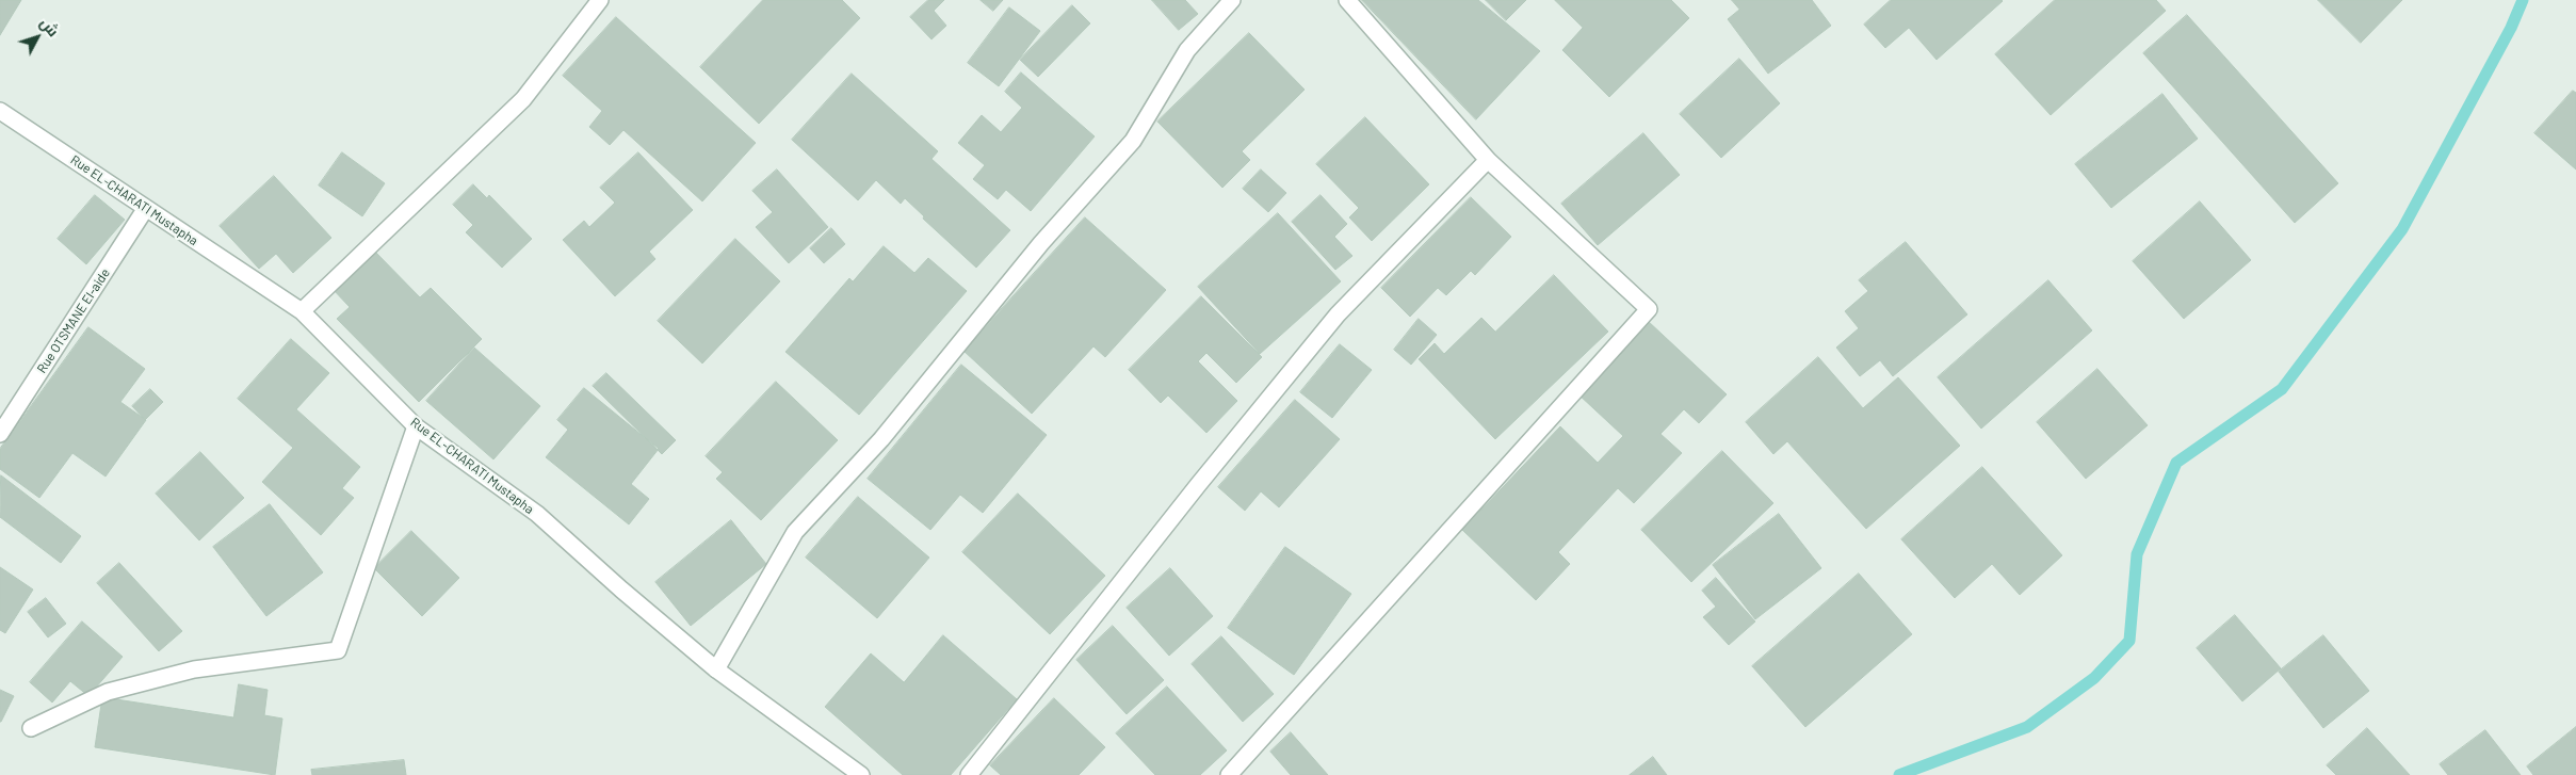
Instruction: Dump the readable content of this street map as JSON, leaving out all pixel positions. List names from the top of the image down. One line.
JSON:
{"streets":{"street":["Rue EL-CHARATI Mustapha","Rue OTSMANE El-aide"]},"crossings":[["Rue EL-CHARATI Mustapha","Rue OTSMANE El-aide"]],"north":"top right"}
